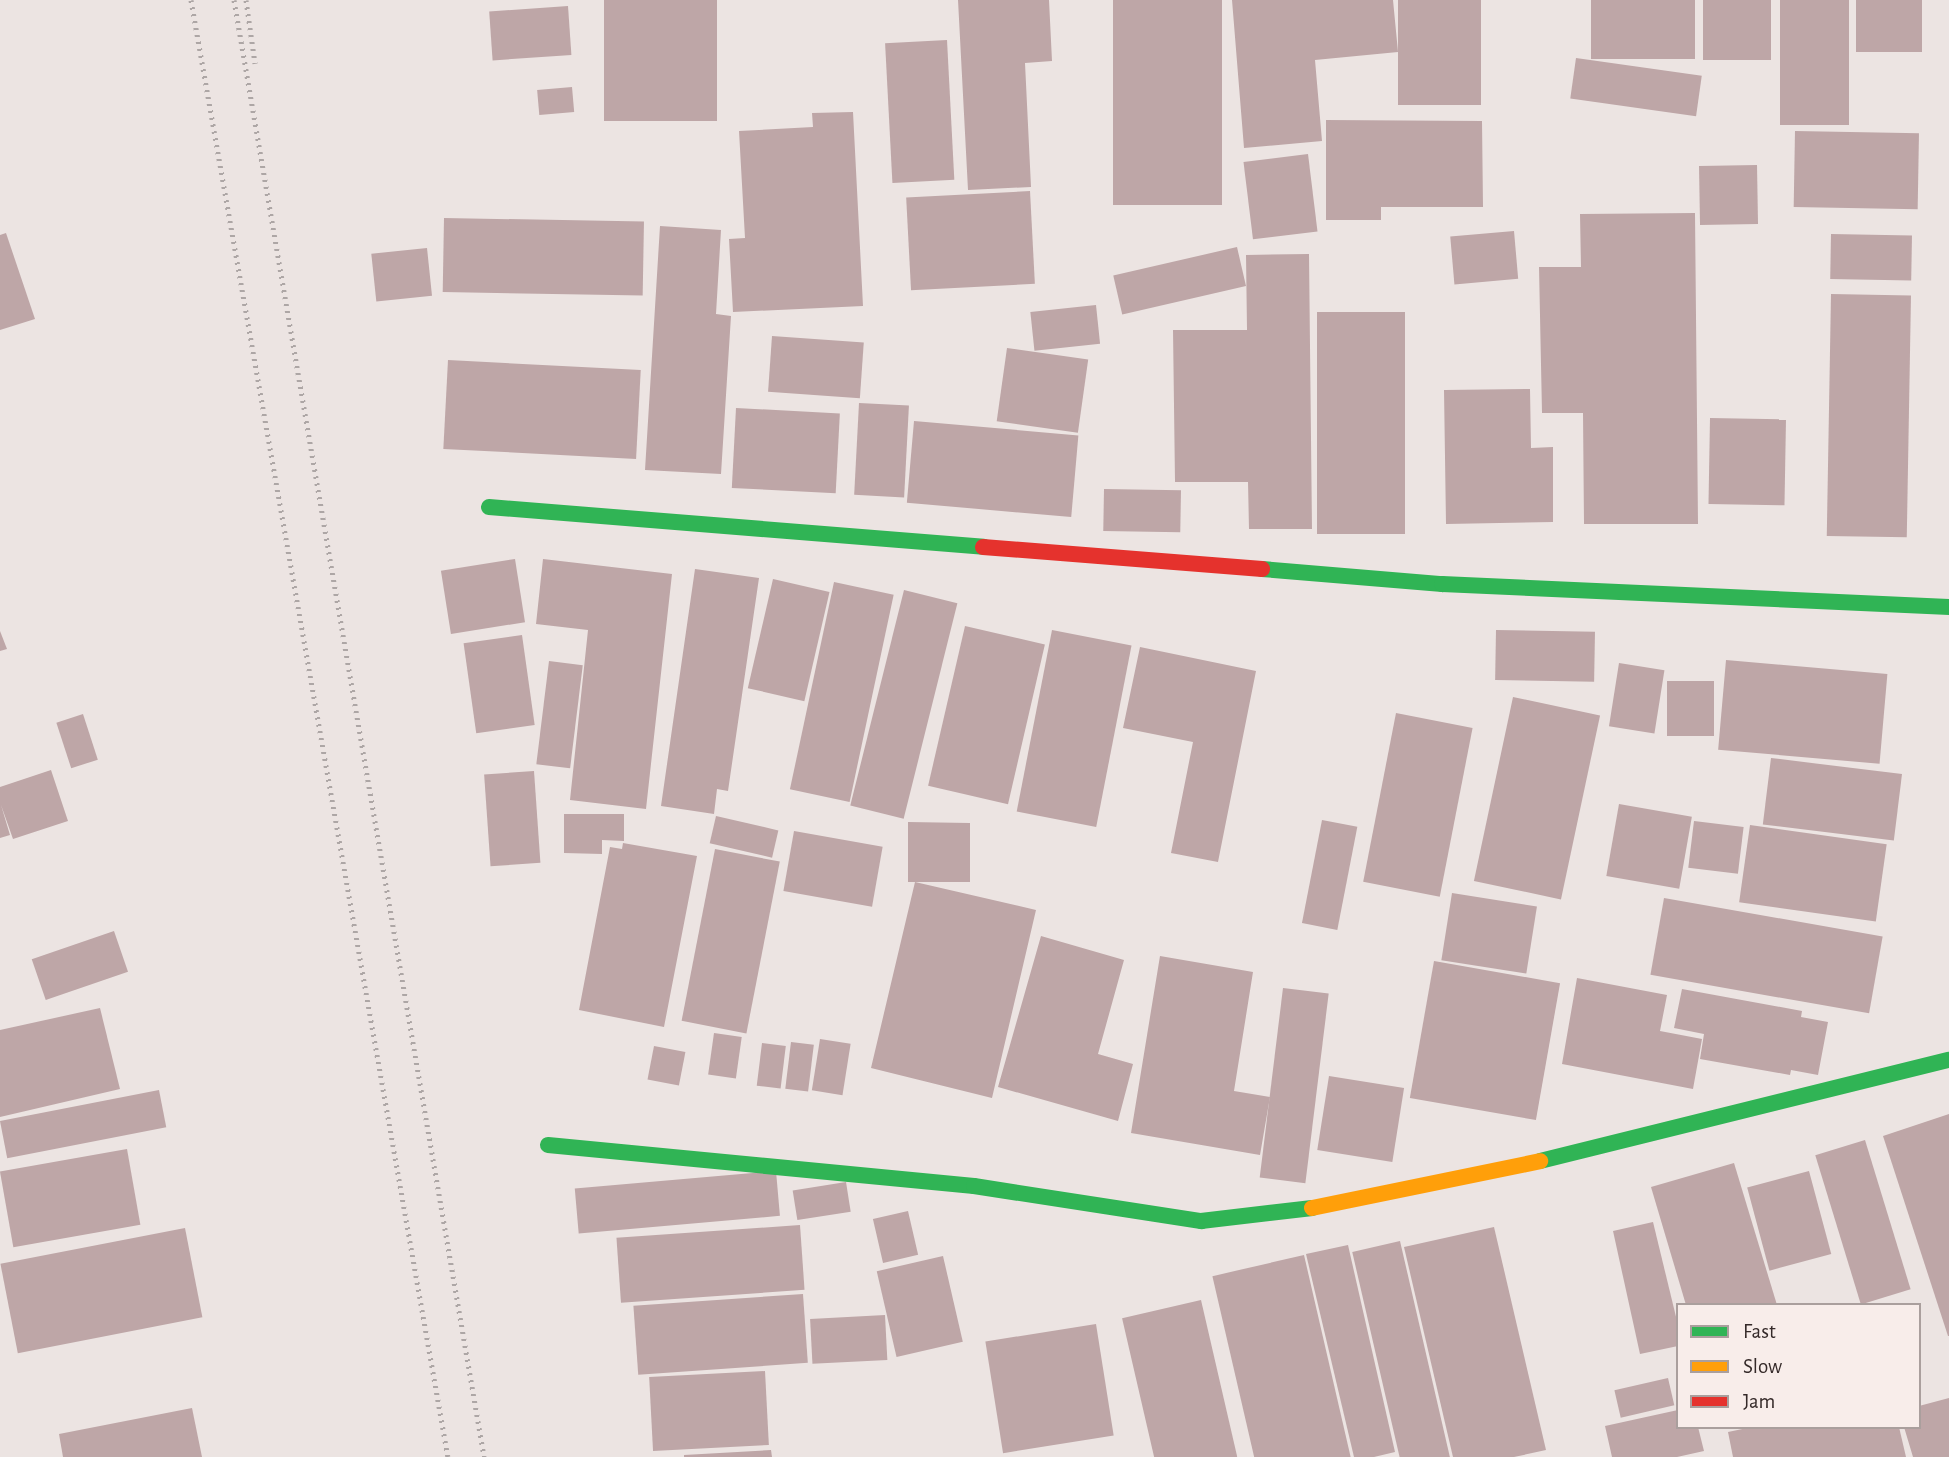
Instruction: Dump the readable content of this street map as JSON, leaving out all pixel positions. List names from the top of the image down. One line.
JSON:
{"legend":["Fast","Slow","Jam"]}
